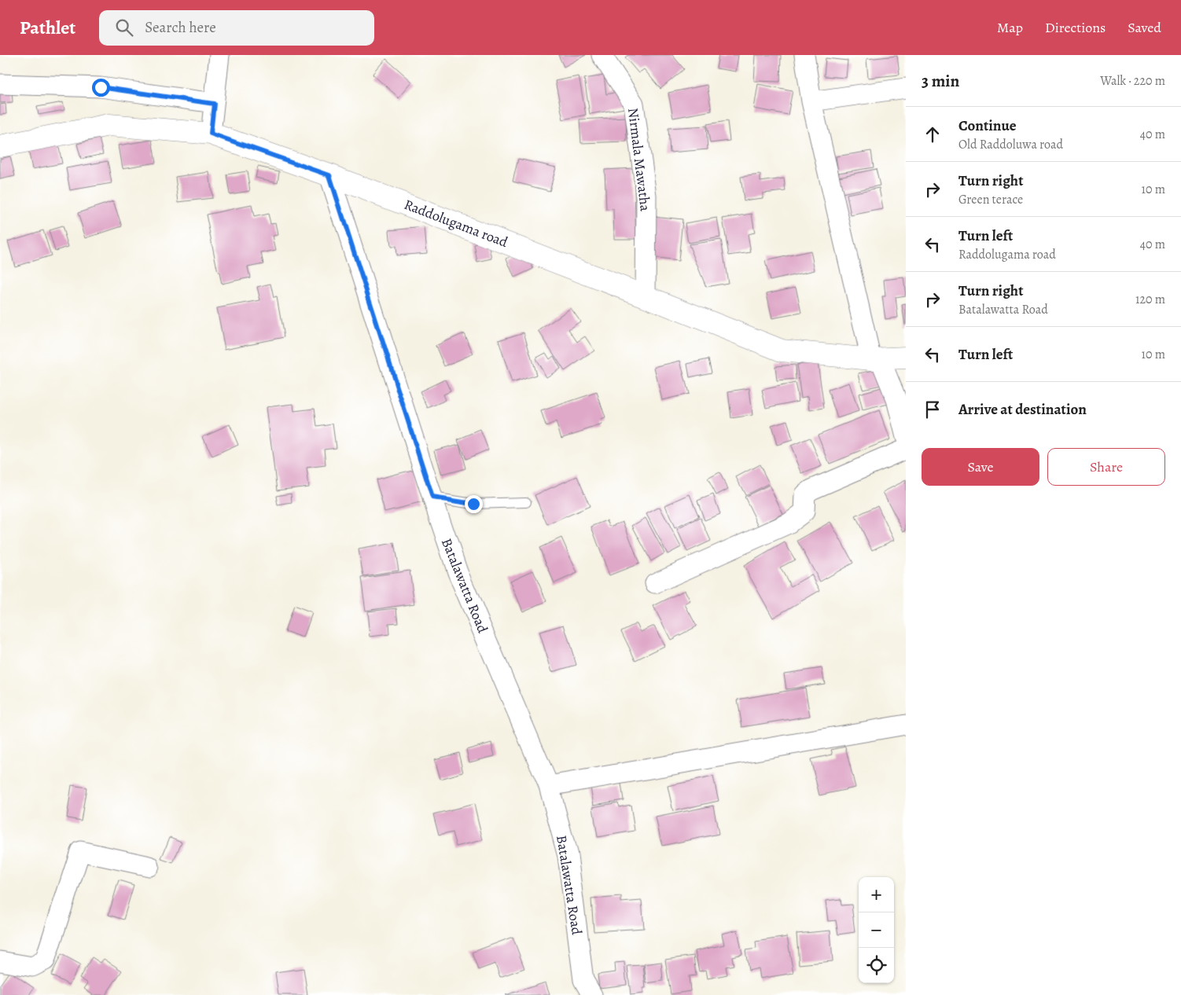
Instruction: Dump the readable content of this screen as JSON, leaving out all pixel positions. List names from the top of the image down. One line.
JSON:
{"streets":{"street":["Nirmala Mawatha","Raddolugama road","Batalawatta Road"]},"crossings":[["Nirmala Mawatha","Raddolugama road"],["Raddolugama road","Batalawatta Road"]],"page":{"header":"Pathlet","search":"Search here","nav":["Map","Directions","Saved"],"heading":["3 min","Walk · 220 m"],"list":[["Continue","Old Raddoluwa road","40 m"],["Turn right","Green terace","10 m"],["Turn left","Raddolugama road","40 m"],["Turn right","Batalawatta Road","120 m"],["Turn left","10 m"],"Arrive at destination"],"buttons":["Save","Share"],"map_buttons":["+","−"]}}
